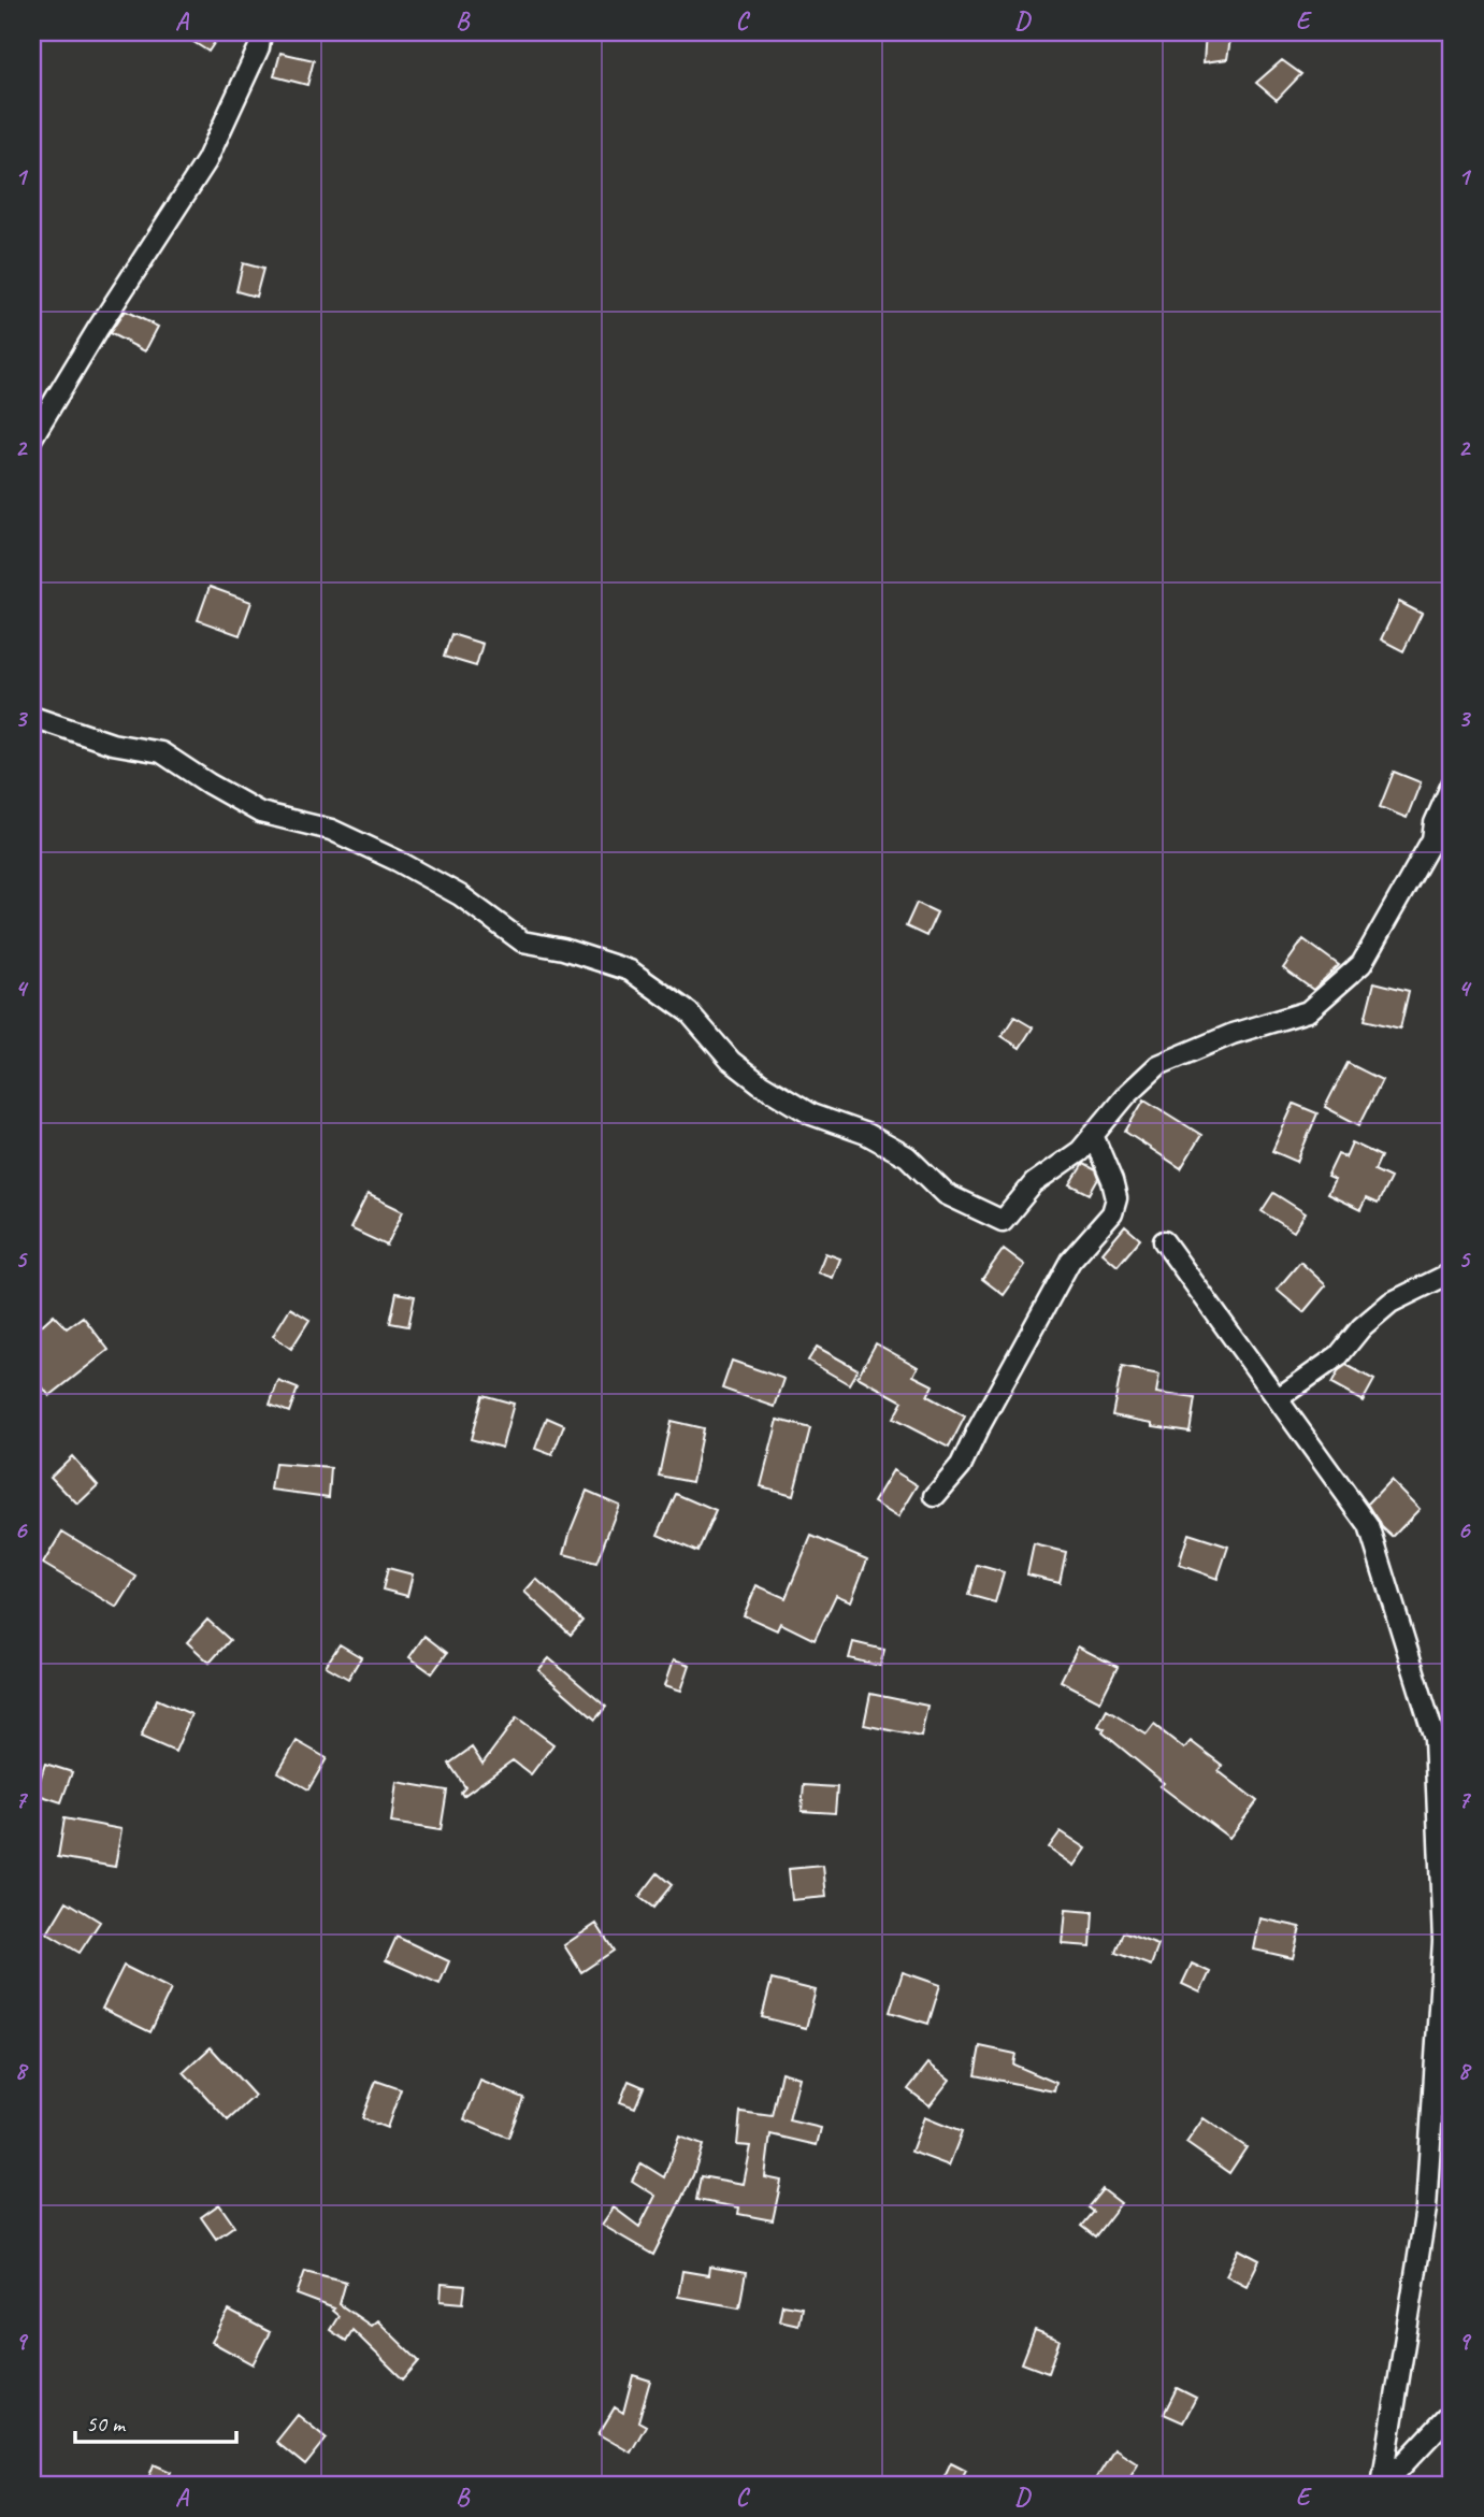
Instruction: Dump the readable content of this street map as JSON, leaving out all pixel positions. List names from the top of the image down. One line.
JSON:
{"scale_bar":"50 m","grid":{"columns":["A","B","C","D","E"],"rows":["1","2","3","4","5","6","7","8","9"]}}
